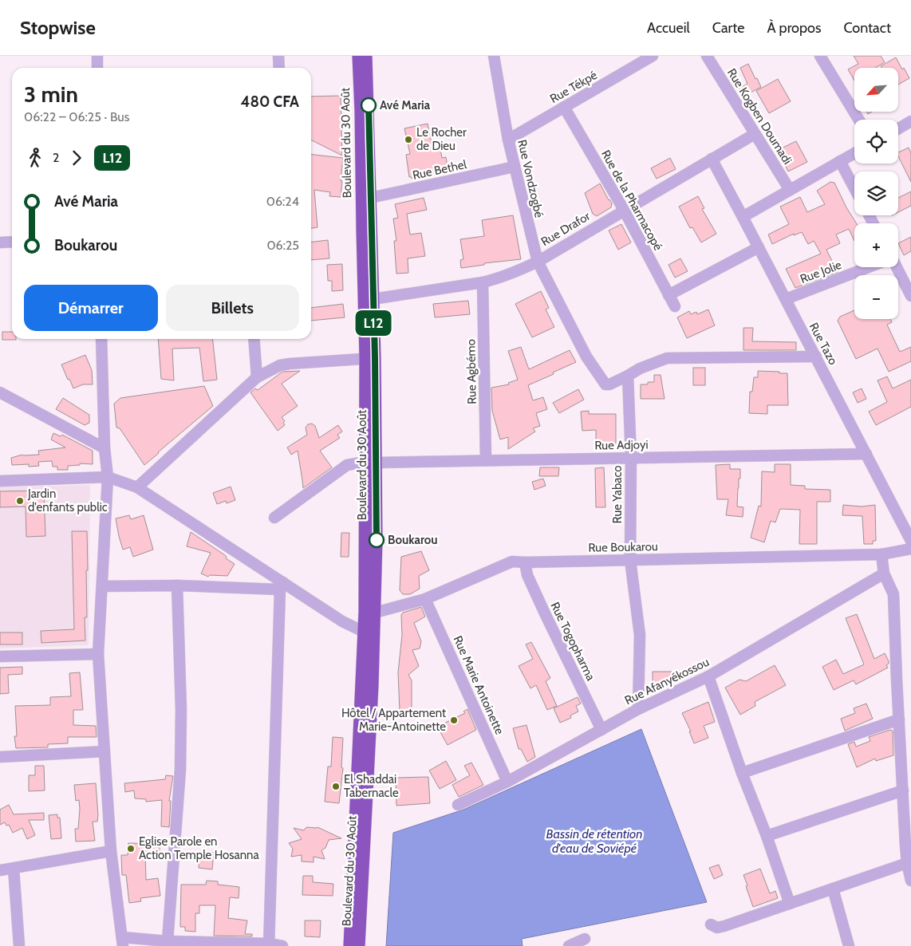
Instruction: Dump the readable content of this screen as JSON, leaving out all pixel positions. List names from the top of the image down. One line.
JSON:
{"streets":{"highway":["Boulevard du 30 Août"],"street":["Rue Tékpé","Rue Kogben Doumadi","Rue Bethel","Rue Vondzogbé","Rue de la Pharmacopé","Rue Drafor","Rue Jolie","Rue Tazo","Rue Agbémo","Rue Adjoyi","Rue Yabaco","Rue Boukarou","Rue Togopharma","Rue Afanyékossou","Rue Marie Antoinette"]},"crossings":[["Rue Tékpé","Rue Vondzogbé"],["Rue Tékpé","Rue de la Pharmacopé"],["Rue Kogben Doumadi","Rue Drafor"],["Boulevard du 30 Août","Rue Bethel"],["Boulevard du 30 Août","Rue Drafor"],["Boulevard du 30 Août","Rue Adjoyi"],["Boulevard du 30 Août","Rue Boukarou"],["Rue Bethel","Rue Vondzogbé"],["Rue Vondzogbé","Rue Drafor"],["Rue Vondzogbé","Rue Yabaco"],["Rue de la Pharmacopé","Rue Drafor"],["Rue Drafor","Rue Tazo"],["Rue Drafor","Rue Agbémo"],["Rue Jolie","Rue Tazo"],["Rue Tazo","Rue Adjoyi"],["Rue Agbémo","Rue Adjoyi"],["Rue Adjoyi","Rue Yabaco"],["Rue Yabaco","Rue Boukarou"],["Rue Yabaco","Rue Afanyékossou"],["Rue Boukarou","Rue Togopharma"],["Rue Boukarou","Rue Marie Antoinette"],["Rue Togopharma","Rue Afanyékossou"],["Rue Afanyékossou","Rue Marie Antoinette"]],"water":["Bassin de rétention d'eau de Soviépé"],"places":["Avé Maria","Le Rocher de Dieu","Jardin d'enfants public","Boukarou","Hôtel / Appartement Marie-Antoinette","El Shaddai Tabernacle","Eglise Parole en Action Temple Hosanna"],"lines":["bus line L12"],"north":"bottom left","page":{"header":"Stopwise","nav":["Accueil","Carte","À propos","Contact"],"on_map":"L12","map_buttons":["+","−"],"heading":["3 min","06:22 – 06:25 · Bus","480 CFA"],"legs":["2","L12"],"list":[{"name":"Avé Maria","value":"06:24"},{"name":"Boukarou","value":"06:25"}],"buttons":["Démarrer","Billets"]}}
